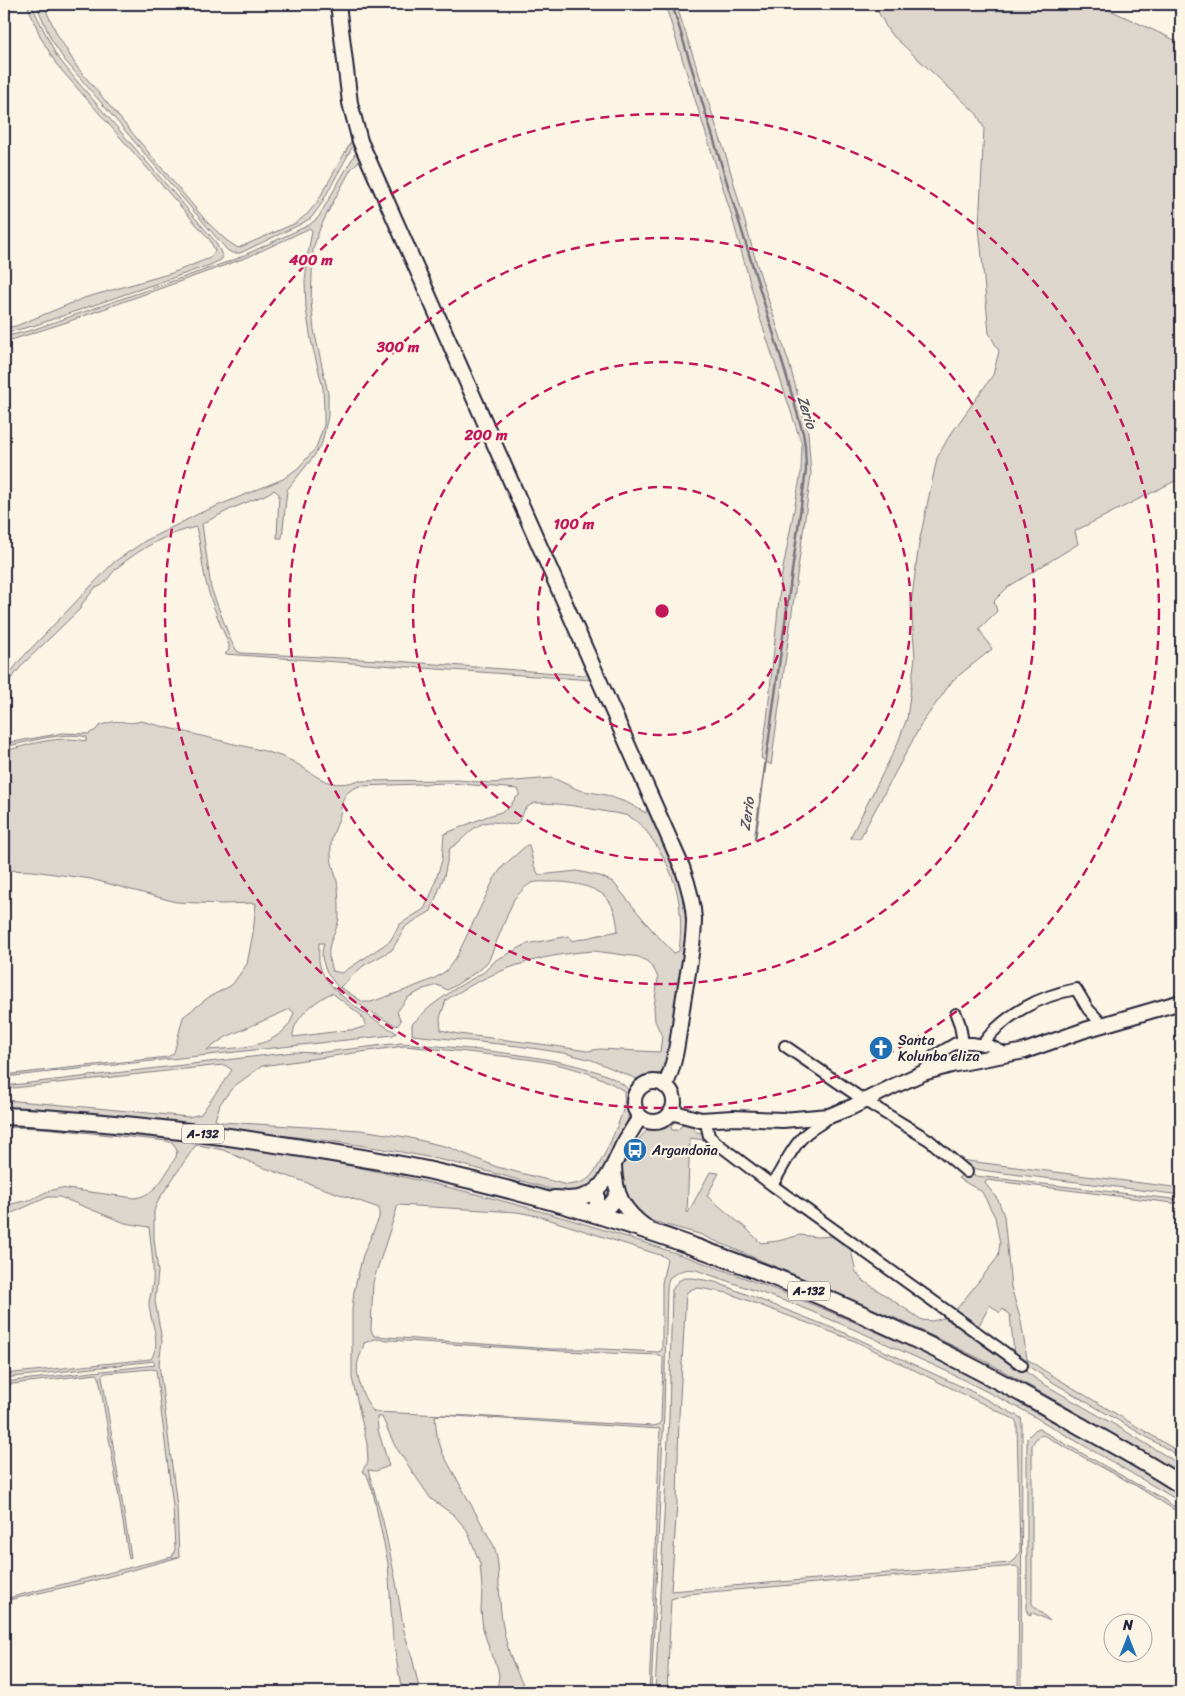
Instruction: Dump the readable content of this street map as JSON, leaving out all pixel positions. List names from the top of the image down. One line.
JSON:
{"streets":{"main road":["A-132"]},"water":["Zerio"],"places":{"church":["Santa Kolunba eliza"],"bus stop":["Argandoña"]},"north":"top","rings":["400 m","300 m","200 m","100 m"]}
